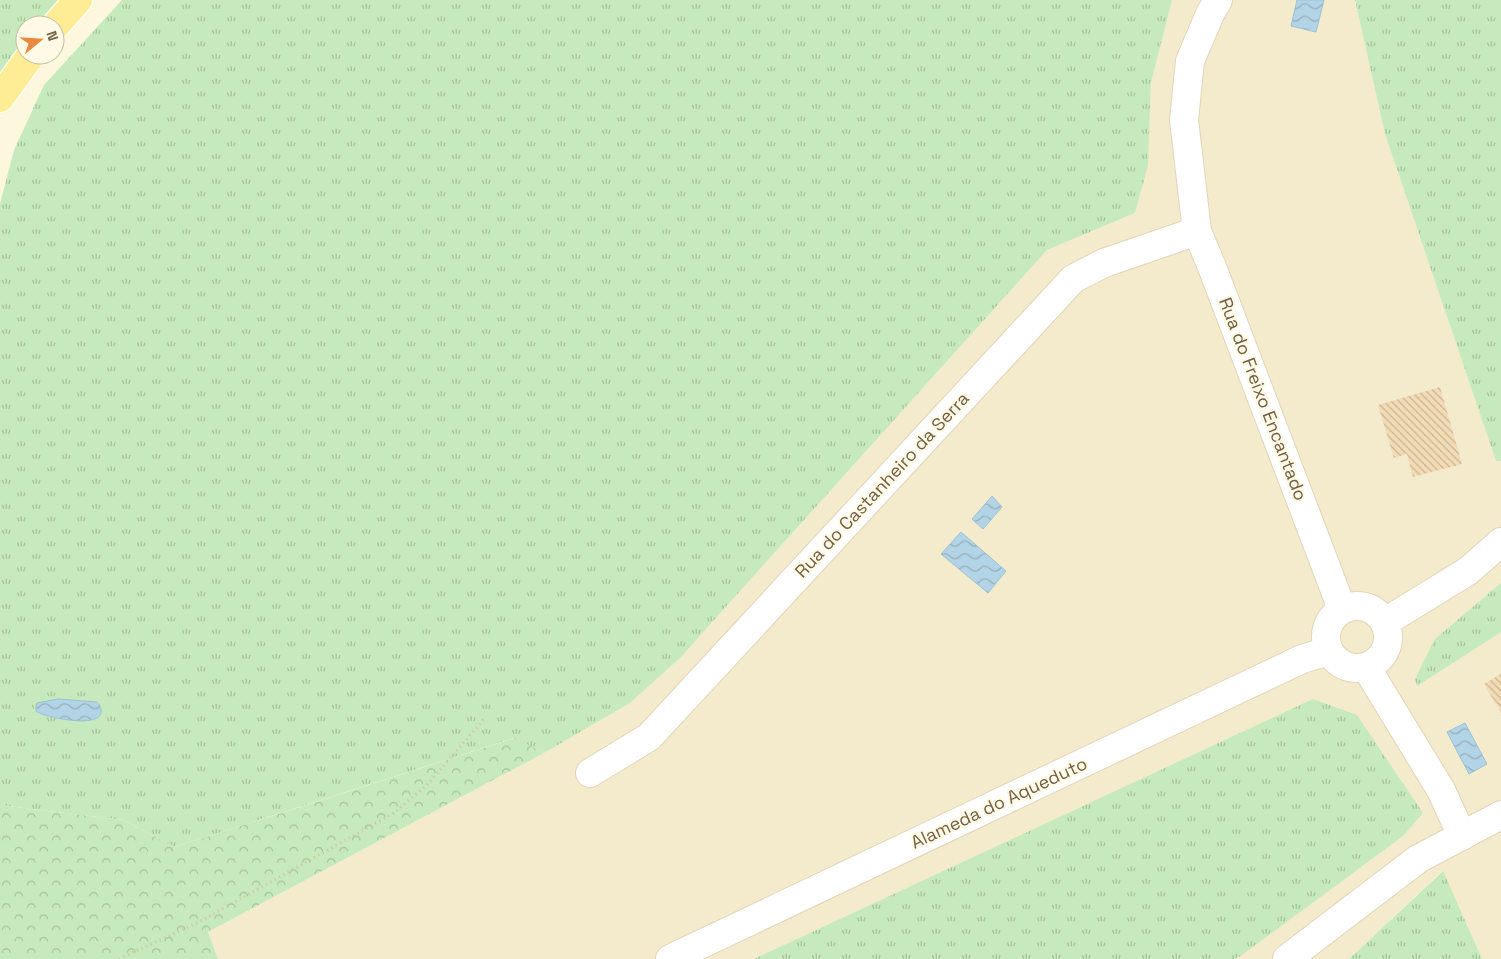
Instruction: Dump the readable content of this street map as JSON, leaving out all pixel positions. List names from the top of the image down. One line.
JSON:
{"streets":{"street":["Rua do Freixo Encantado","Rua do Castanheiro da Serra","Alameda do Aqueduto"]},"crossings":[["Rua do Freixo Encantado","Rua do Castanheiro da Serra"],["Rua do Freixo Encantado","Alameda do Aqueduto"]],"north":"right"}
